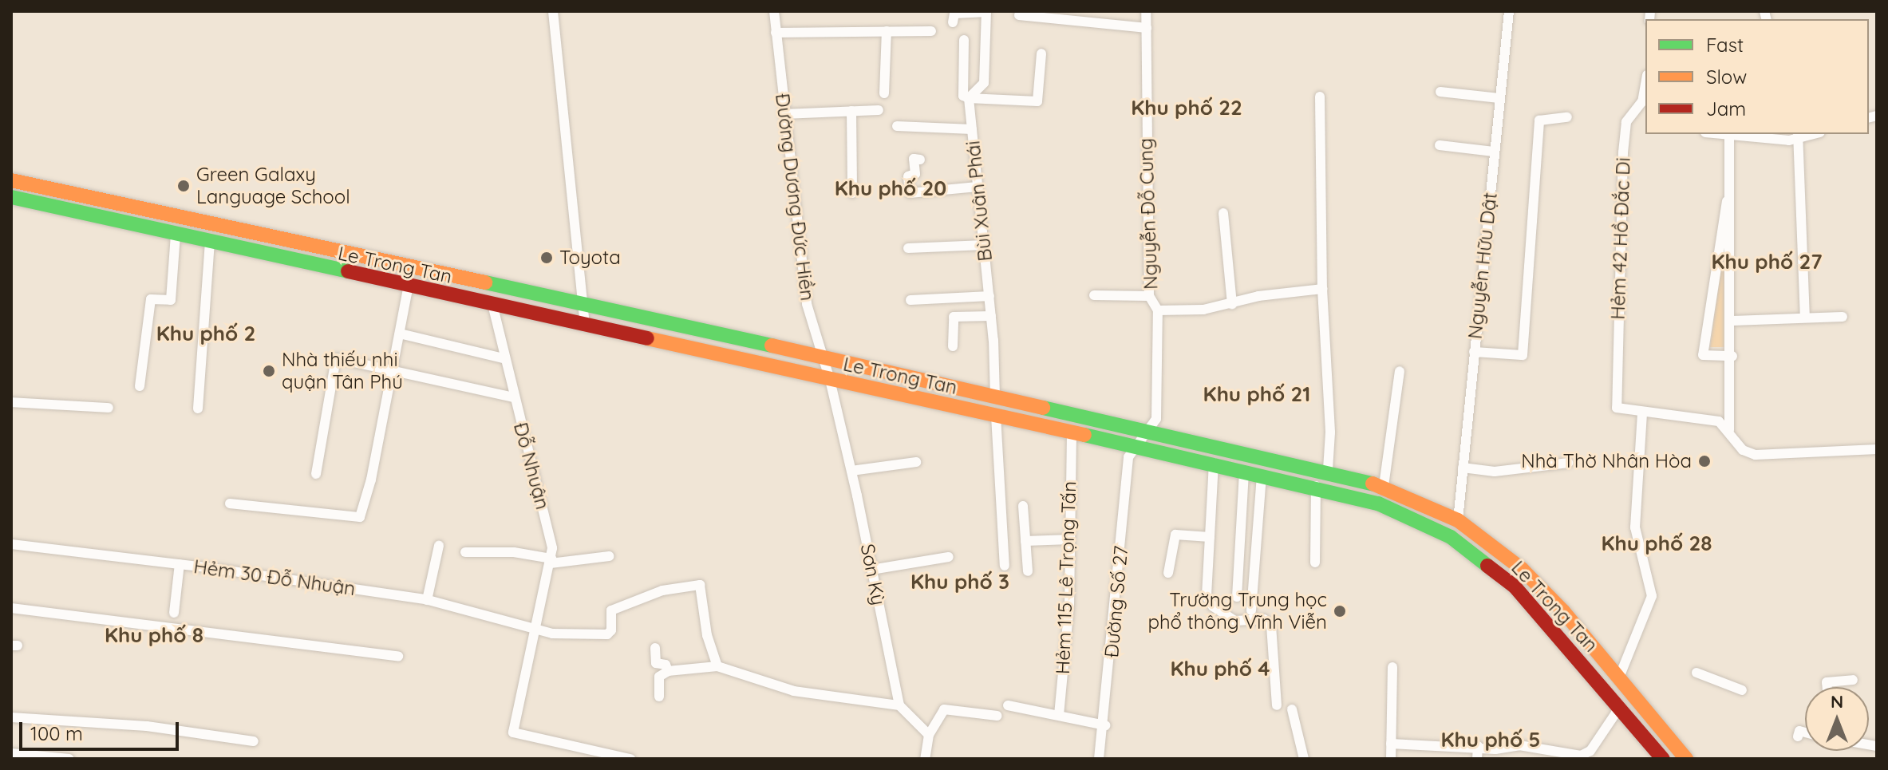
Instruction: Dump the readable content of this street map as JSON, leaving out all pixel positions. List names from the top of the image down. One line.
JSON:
{"streets":{"main road":["Le Trong Tan"],"street":["Đường Dương Đức Hiền","Bùi Xuân Phái","Nguyễn Đỗ Cung","Hẻm 42 Hồ Đắc Di","Nguyễn Hữu Dật","Đỗ Nhuận","Sơn Kỳ","Hẻm 30 Đỗ Nhuận","Hẻm 115 Lê Trọng Tấn","Đường Số 27"]},"crossings":[["Đường Dương Đức Hiền","Le Trong Tan"],["Đường Dương Đức Hiền","Sơn Kỳ"],["Bùi Xuân Phái","Le Trong Tan"],["Nguyễn Đỗ Cung","Le Trong Tan"],["Nguyễn Đỗ Cung","Đường Số 27"],["Le Trong Tan","Nguyễn Hữu Dật"],["Le Trong Tan","Đỗ Nhuận"],["Le Trong Tan","Sơn Kỳ"],["Le Trong Tan","Hẻm 115 Lê Trọng Tấn"],["Le Trong Tan","Đường Số 27"],["Đỗ Nhuận","Hẻm 30 Đỗ Nhuận"]],"districts":["Khu phố 22","Khu phố 20","Khu phố 27","Khu phố 2","Khu phố 21","Khu phố 28","Khu phố 3","Khu phố 8","Khu phố 4","Khu phố 5"],"places":["Green Galaxy Language School","Toyota","Nhà thiếu nhi quận Tân Phú","Nhà Thờ Nhân Hòa","Trường Trung học phổ thông Vĩnh Viễn"],"legend":["Fast","Slow","Jam"],"scale_bar":"100 m","north":"top"}
